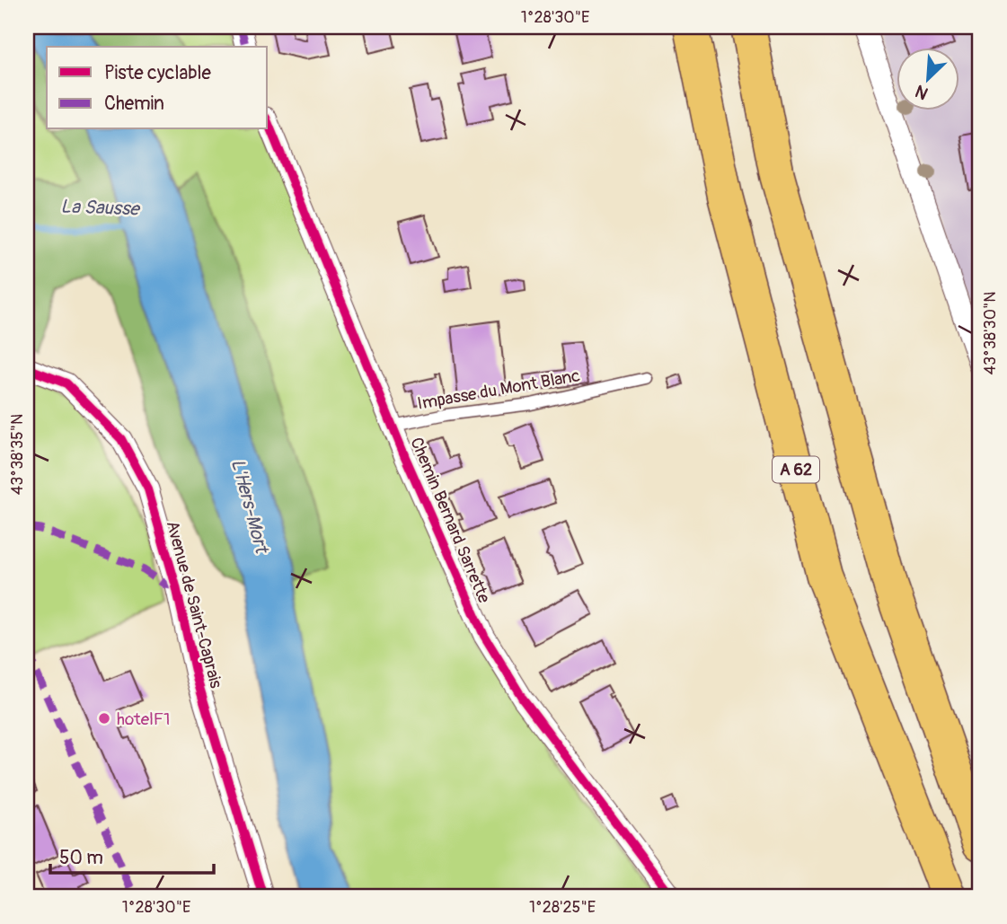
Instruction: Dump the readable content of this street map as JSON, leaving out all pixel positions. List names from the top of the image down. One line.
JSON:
{"streets":{"highway":["A 62"],"street":["Chemin Bernard Sarrette","Avenue de Saint-Caprais"],"lane":["Impasse du Mont Blanc"]},"crossings":[["Impasse du Mont Blanc","Chemin Bernard Sarrette"]],"water":["La Sausse","L'Hers-Mort"],"places":["hotelF1"],"legend":["Piste cyclable","Chemin"],"scale_bar":"50 m","north":"bottom left","coordinates":["1°28'30\"E","43°38'30\"N","43°38'35\"N","1°28'25\"E"]}
